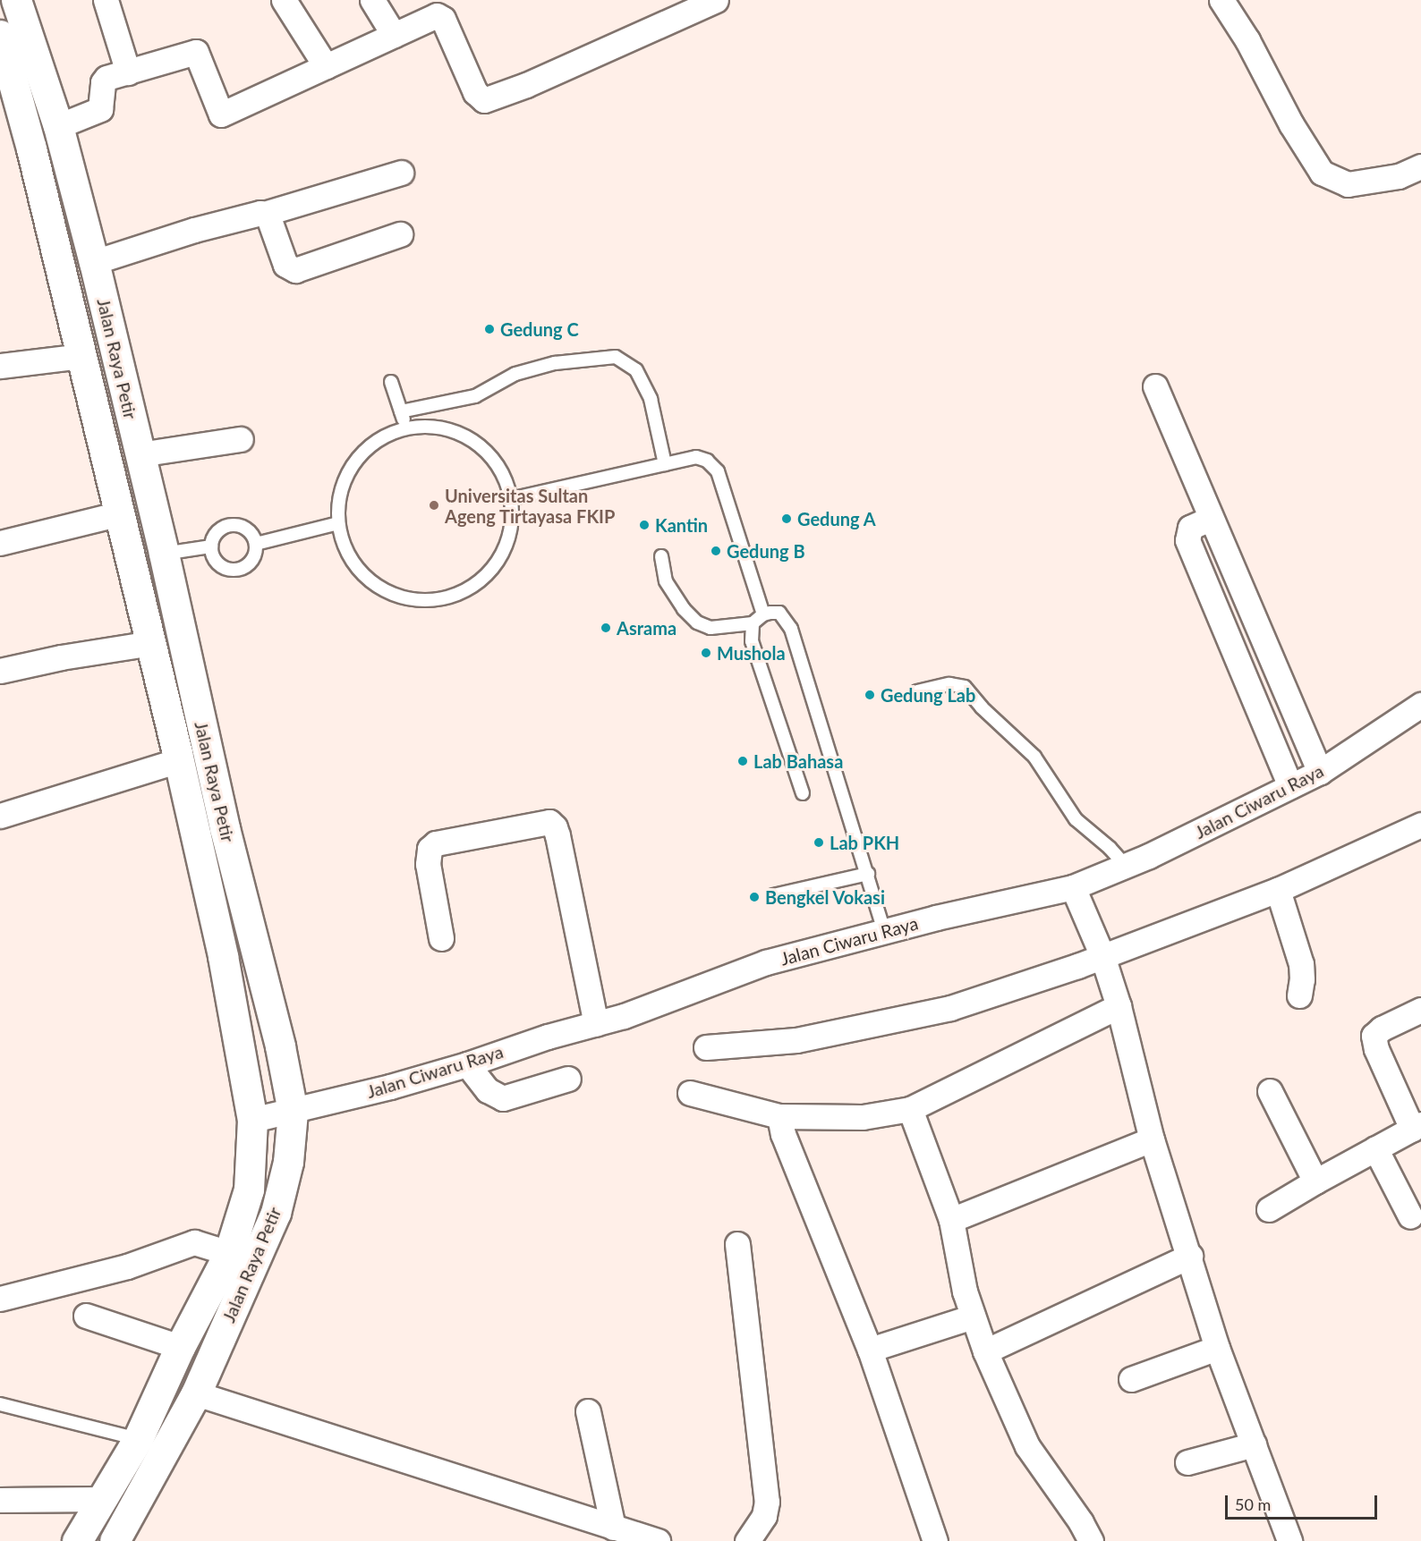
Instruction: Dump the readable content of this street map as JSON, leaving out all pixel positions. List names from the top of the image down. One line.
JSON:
{"streets":{"main road":["Jalan Raya Petir"],"street":["Jalan Ciwaru Raya"]},"crossings":[["Jalan Raya Petir","Jalan Ciwaru Raya"]],"places":["Gedung C","Universitas Sultan Ageng Tirtayasa FKIP","Gedung A","Kantin","Gedung B","Asrama","Mushola","Gedung Lab","Lab Bahasa","Lab PKH","Bengkel Vokasi"],"scale_bar":"50 m"}
